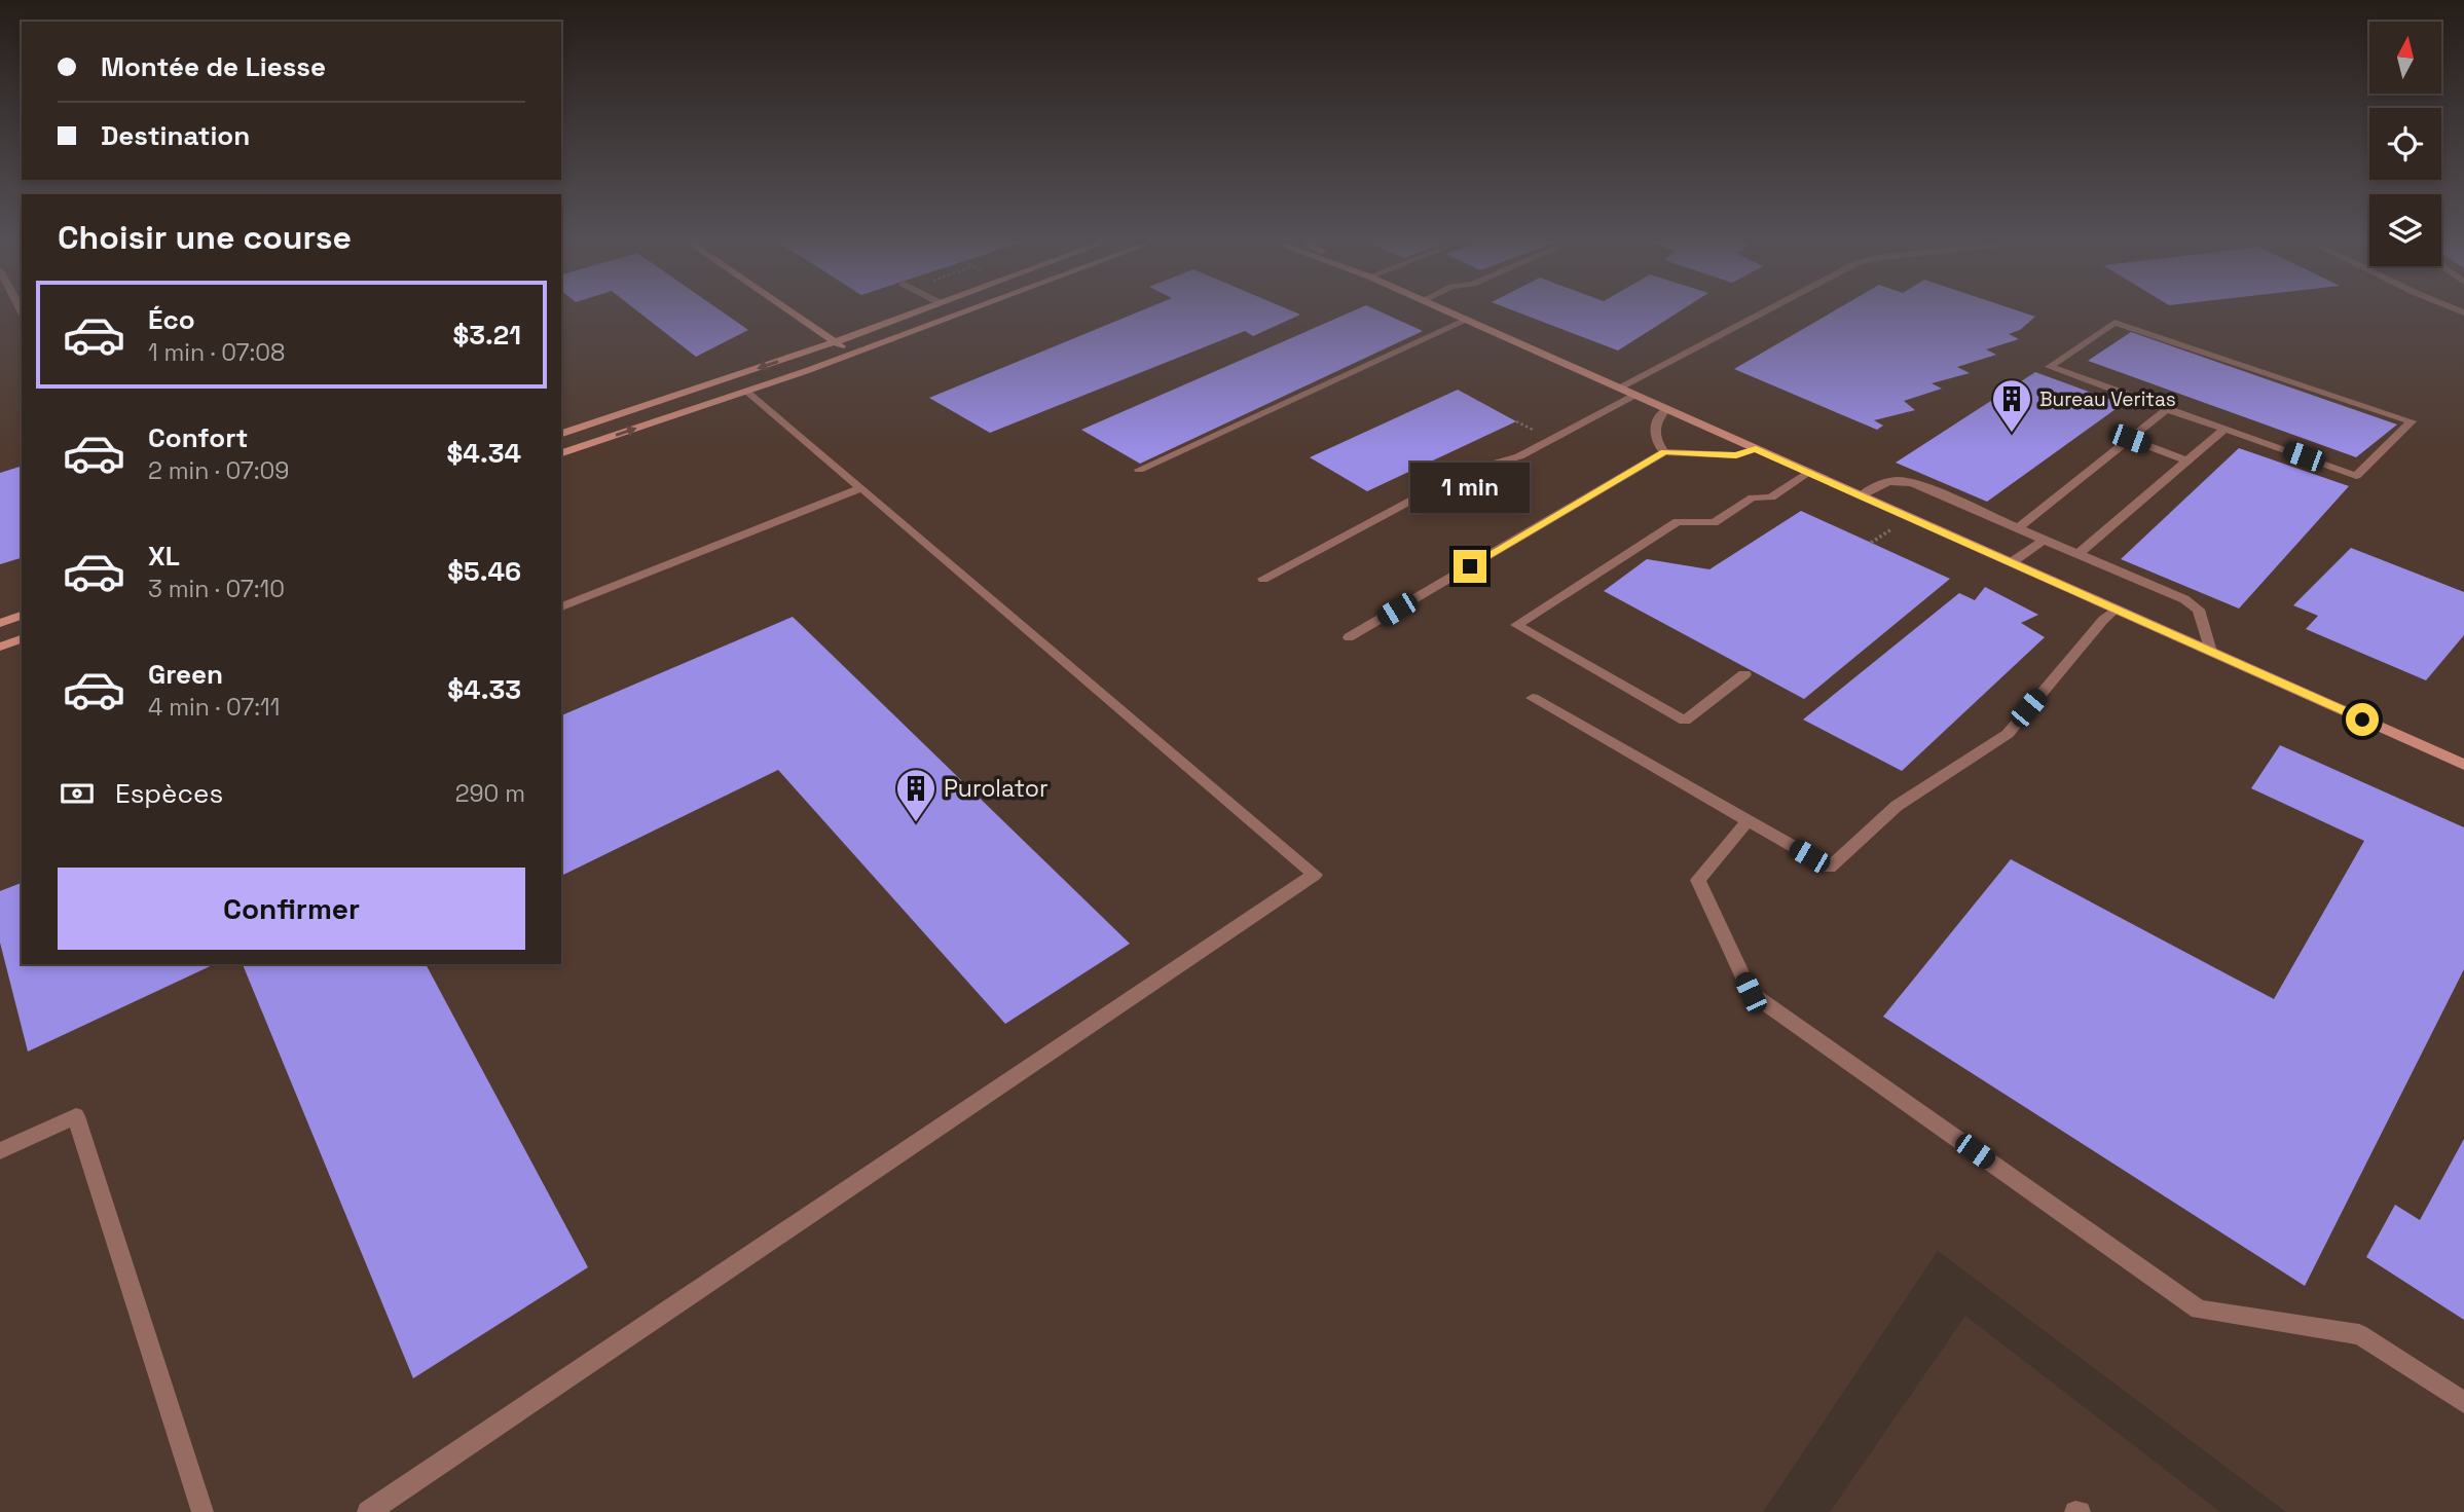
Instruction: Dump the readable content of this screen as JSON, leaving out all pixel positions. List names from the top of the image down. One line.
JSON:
{"places":{"building":["Bureau Veritas","Purolator"]},"north":"top","page":{"banner":["Montée de Liesse","Destination"],"heading":"Choisir une course","list":[{"name":"Éco","note":"1 min · 07:08","value":"$3.21"},{"name":"Confort","note":"2 min · 07:09","value":"$4.34"},{"name":"XL","note":"3 min · 07:10","value":"$5.46"},{"name":"Green","note":"4 min · 07:11","value":"$4.33"}],"bubble":"1 min","pay":["Espèces","290 m"],"buttons":"Confirmer"}}
